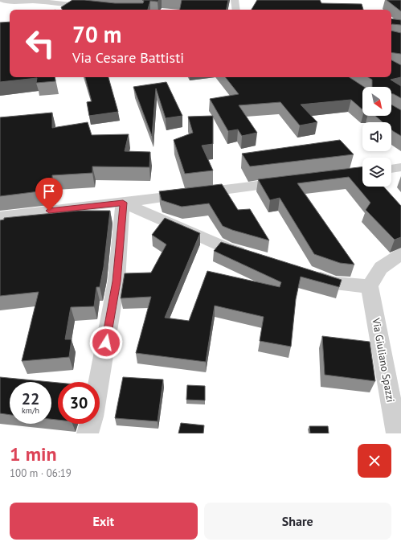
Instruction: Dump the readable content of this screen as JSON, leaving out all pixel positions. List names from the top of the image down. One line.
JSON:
{"streets":{"street":["Via Giuliano Spazzi"]},"north":"bottom right","page":{"turn":["70 m","Via Cesare Battisti"],"speed":"22 km/h","limit":"30","heading":["1 min","100 m · 06:19"],"buttons":["Exit","Share"]}}
